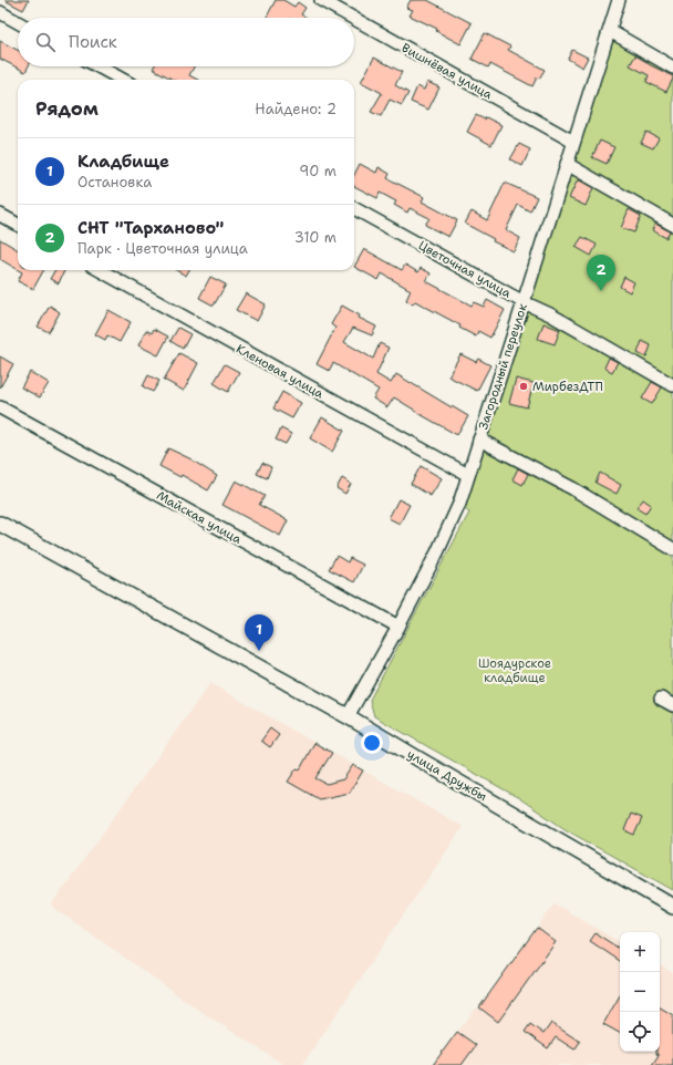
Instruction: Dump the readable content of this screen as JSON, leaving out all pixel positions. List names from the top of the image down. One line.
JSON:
{"streets":{"main road":["улица Дружбы"],"street":["Вишнёвая улица","Цветочная улица","Загородный переулок","Кленовая улица","Майская улица"]},"crossings":[["Вишнёвая улица","Загородный переулок"],["Цветочная улица","Загородный переулок"],["Загородный переулок","Кленовая улица"],["Загородный переулок","Майская улица"],["Загородный переулок","улица Дружбы"]],"parks":["Шоядурское кладбище"],"places":["МирбезДТП"],"page":{"search":"Поиск","heading":["Рядом","Найдено: 2"],"list":[{"mark":"1","name":"Кладбище","note":"Остановка","value":"90 m"},{"mark":"2","name":"СНТ \"Тарханово\"","note":"Парк · Цветочная улица","value":"310 m"}],"pins":["2","1"],"map_buttons":["+","−"]}}
